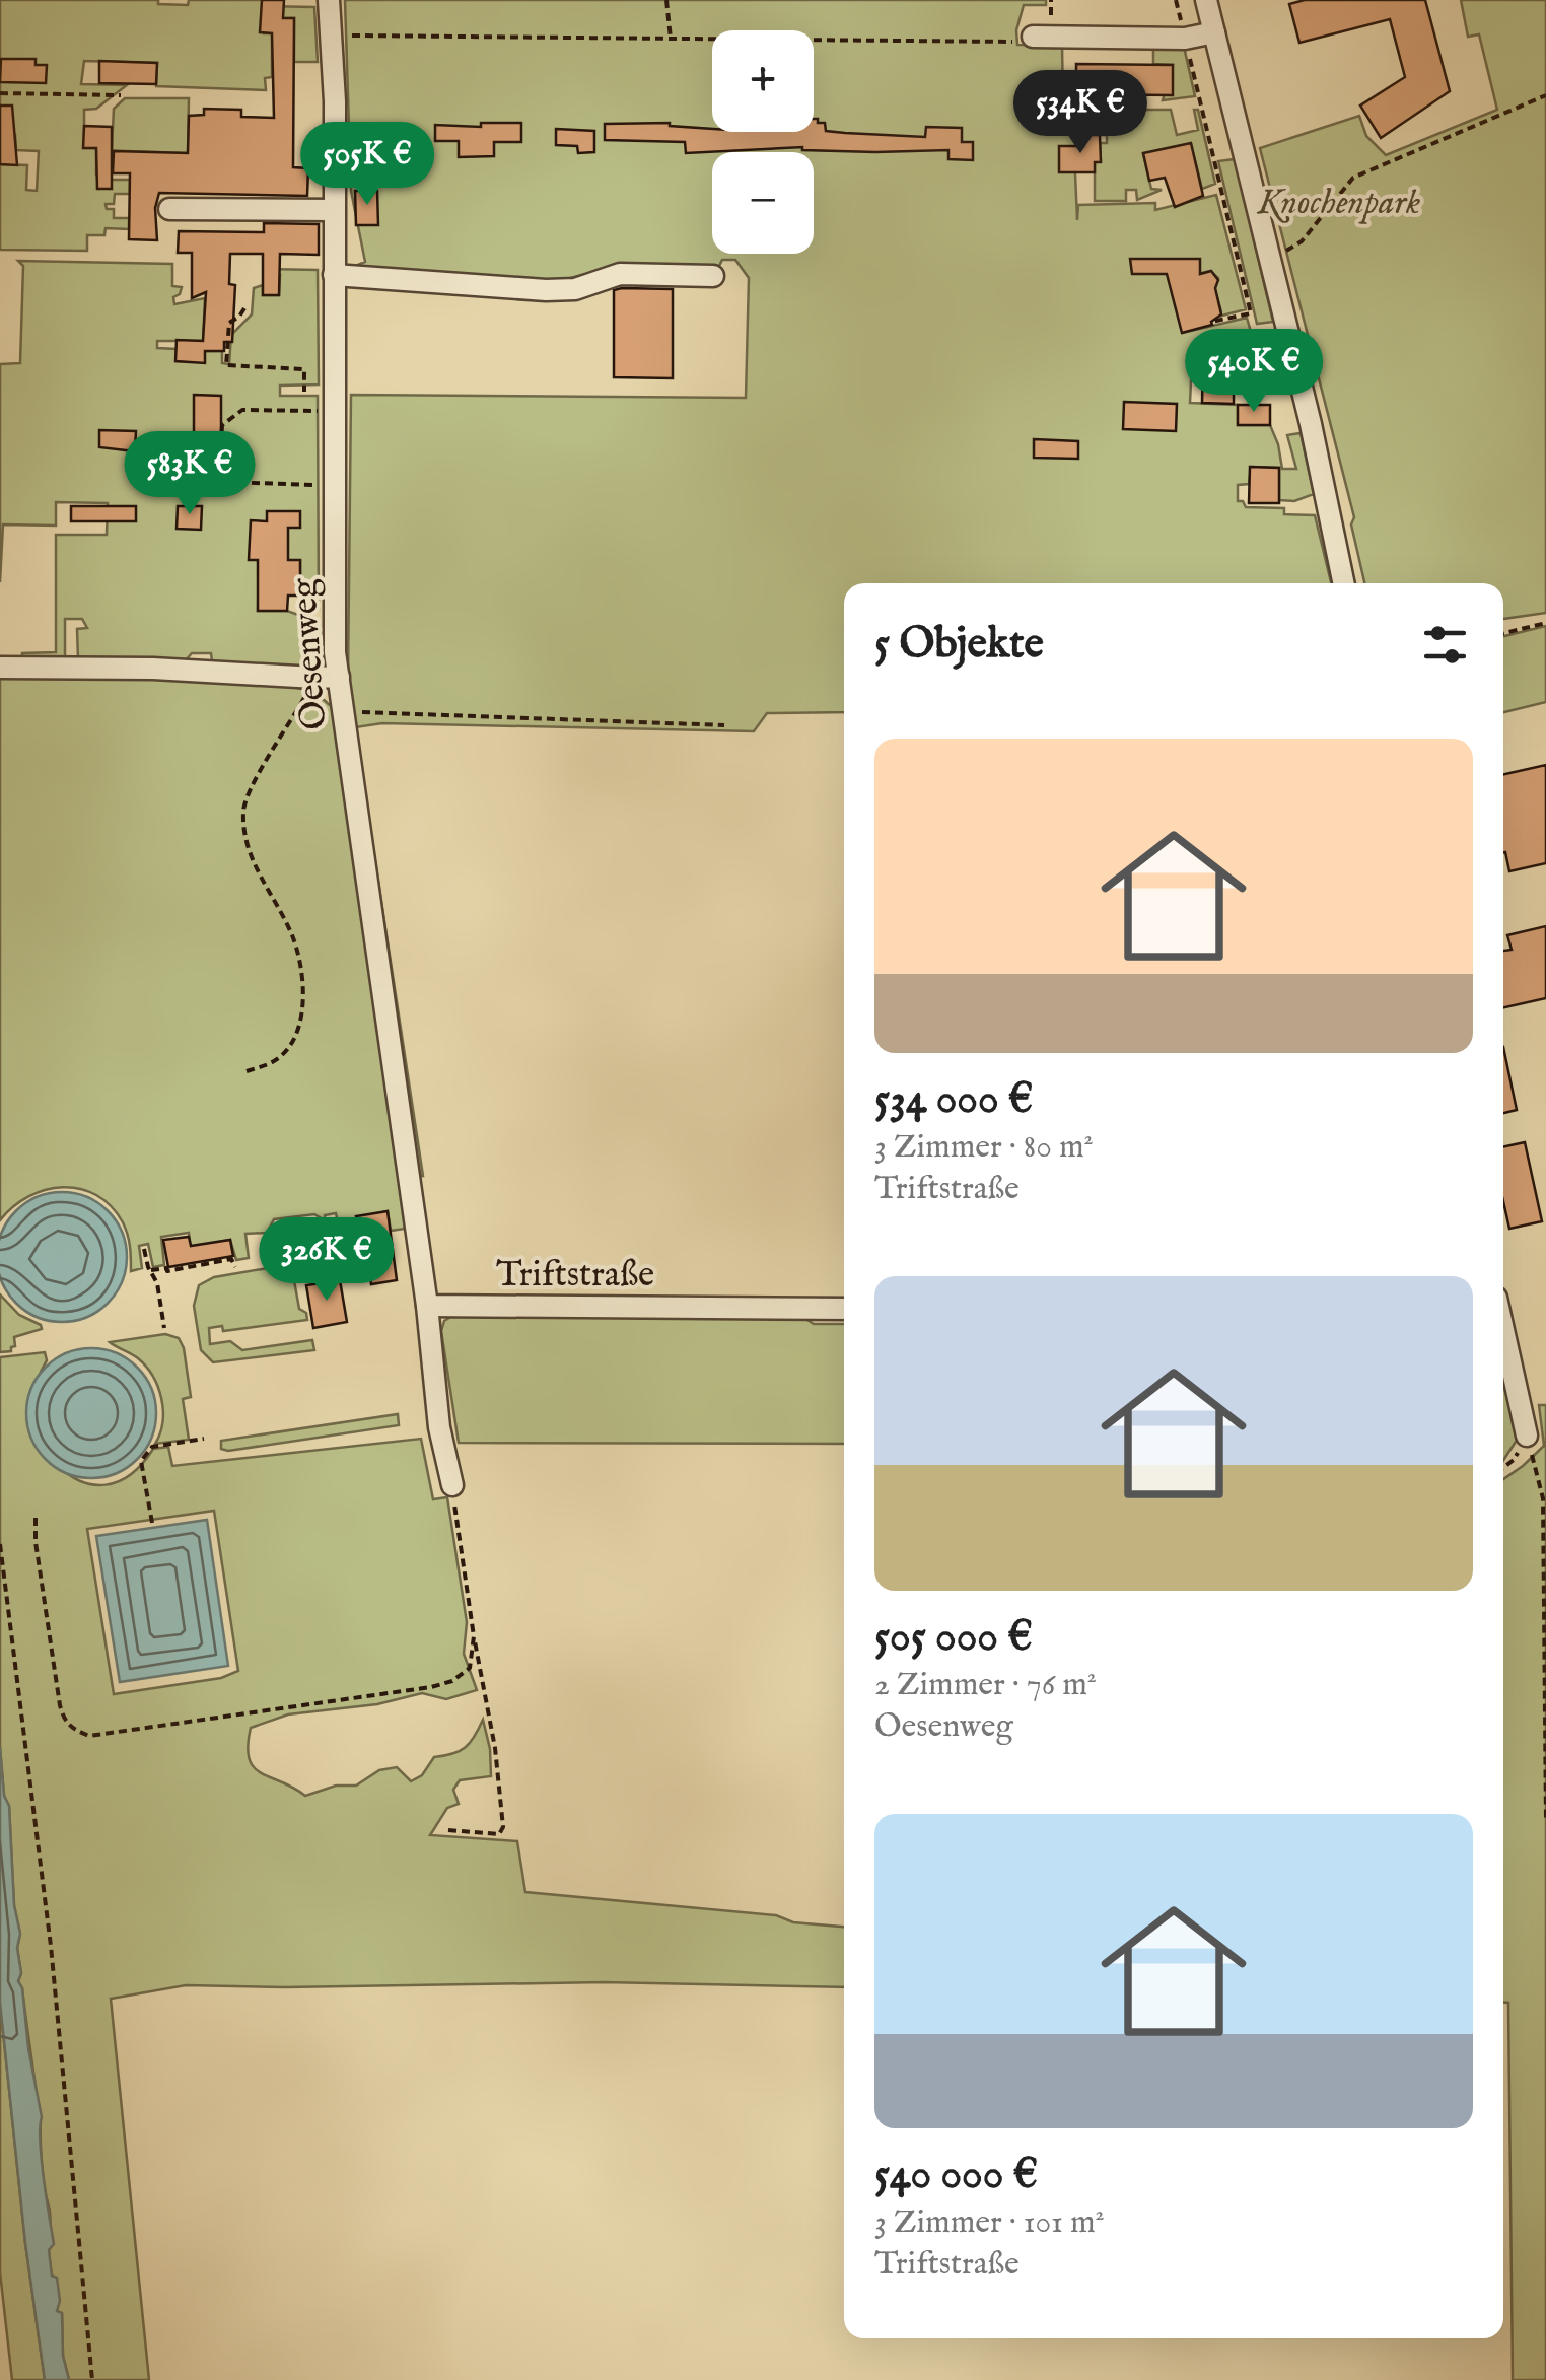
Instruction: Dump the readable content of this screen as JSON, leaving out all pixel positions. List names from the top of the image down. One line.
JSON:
{"streets":{"street":["Oesenweg","Triftstraße"]},"crossings":[["Oesenweg","Triftstraße"]],"parks":["Knochenpark"],"page":{"map_buttons":["+","−"],"price":["534K €","505K €","540K €","583K €","326K €"],"heading":"5 Objekte","list":[{"name":"534 000 €","note":"3 Zimmer · 80 m² · Triftstraße"},{"name":"505 000 €","note":"2 Zimmer · 76 m² · Oesenweg"},{"name":"540 000 €","note":"3 Zimmer · 101 m² · Triftstraße"}]}}
